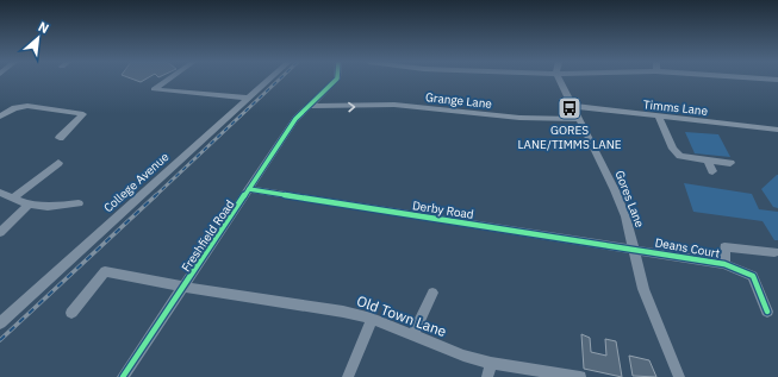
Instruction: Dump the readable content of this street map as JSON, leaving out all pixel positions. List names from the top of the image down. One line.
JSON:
{"streets":{"street":["Grange Lane","Timms Lane","College Avenue","Gores Lane","Derby Road","Freshfield Road","Deans Court","Old Town Lane"]},"crossings":[["Grange Lane","Gores Lane"],["Grange Lane","Freshfield Road"],["Timms Lane","Gores Lane"],["Gores Lane","Derby Road"],["Gores Lane","Deans Court"],["Derby Road","Freshfield Road"],["Derby Road","Deans Court"],["Freshfield Road","Old Town Lane"]],"one_way":["Grange Lane"],"places":{"bus stop":["GORES LANE/TIMMS LANE"]},"north":"top right"}
